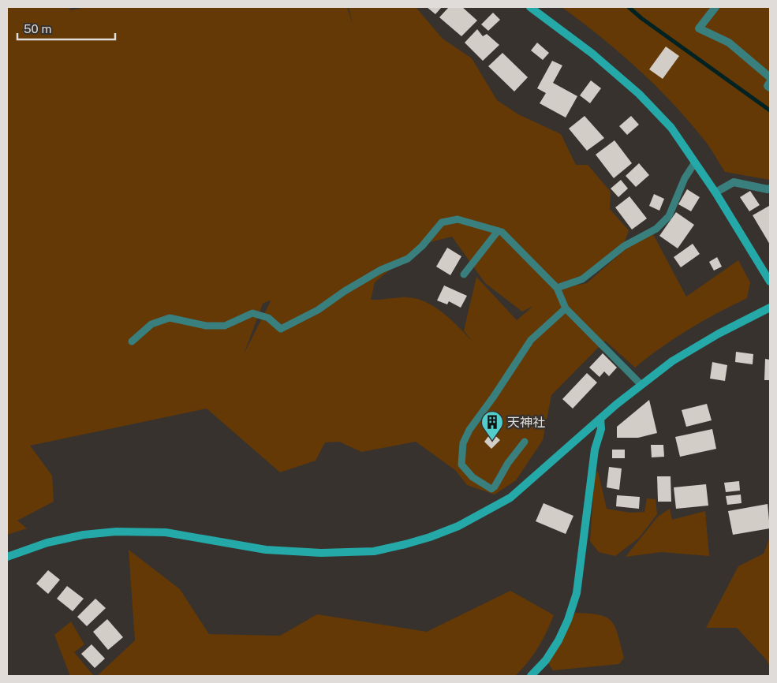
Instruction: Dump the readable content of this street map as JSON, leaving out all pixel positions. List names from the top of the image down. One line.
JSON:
{"places":{"building":["天神社"]},"scale_bar":"50 m"}
